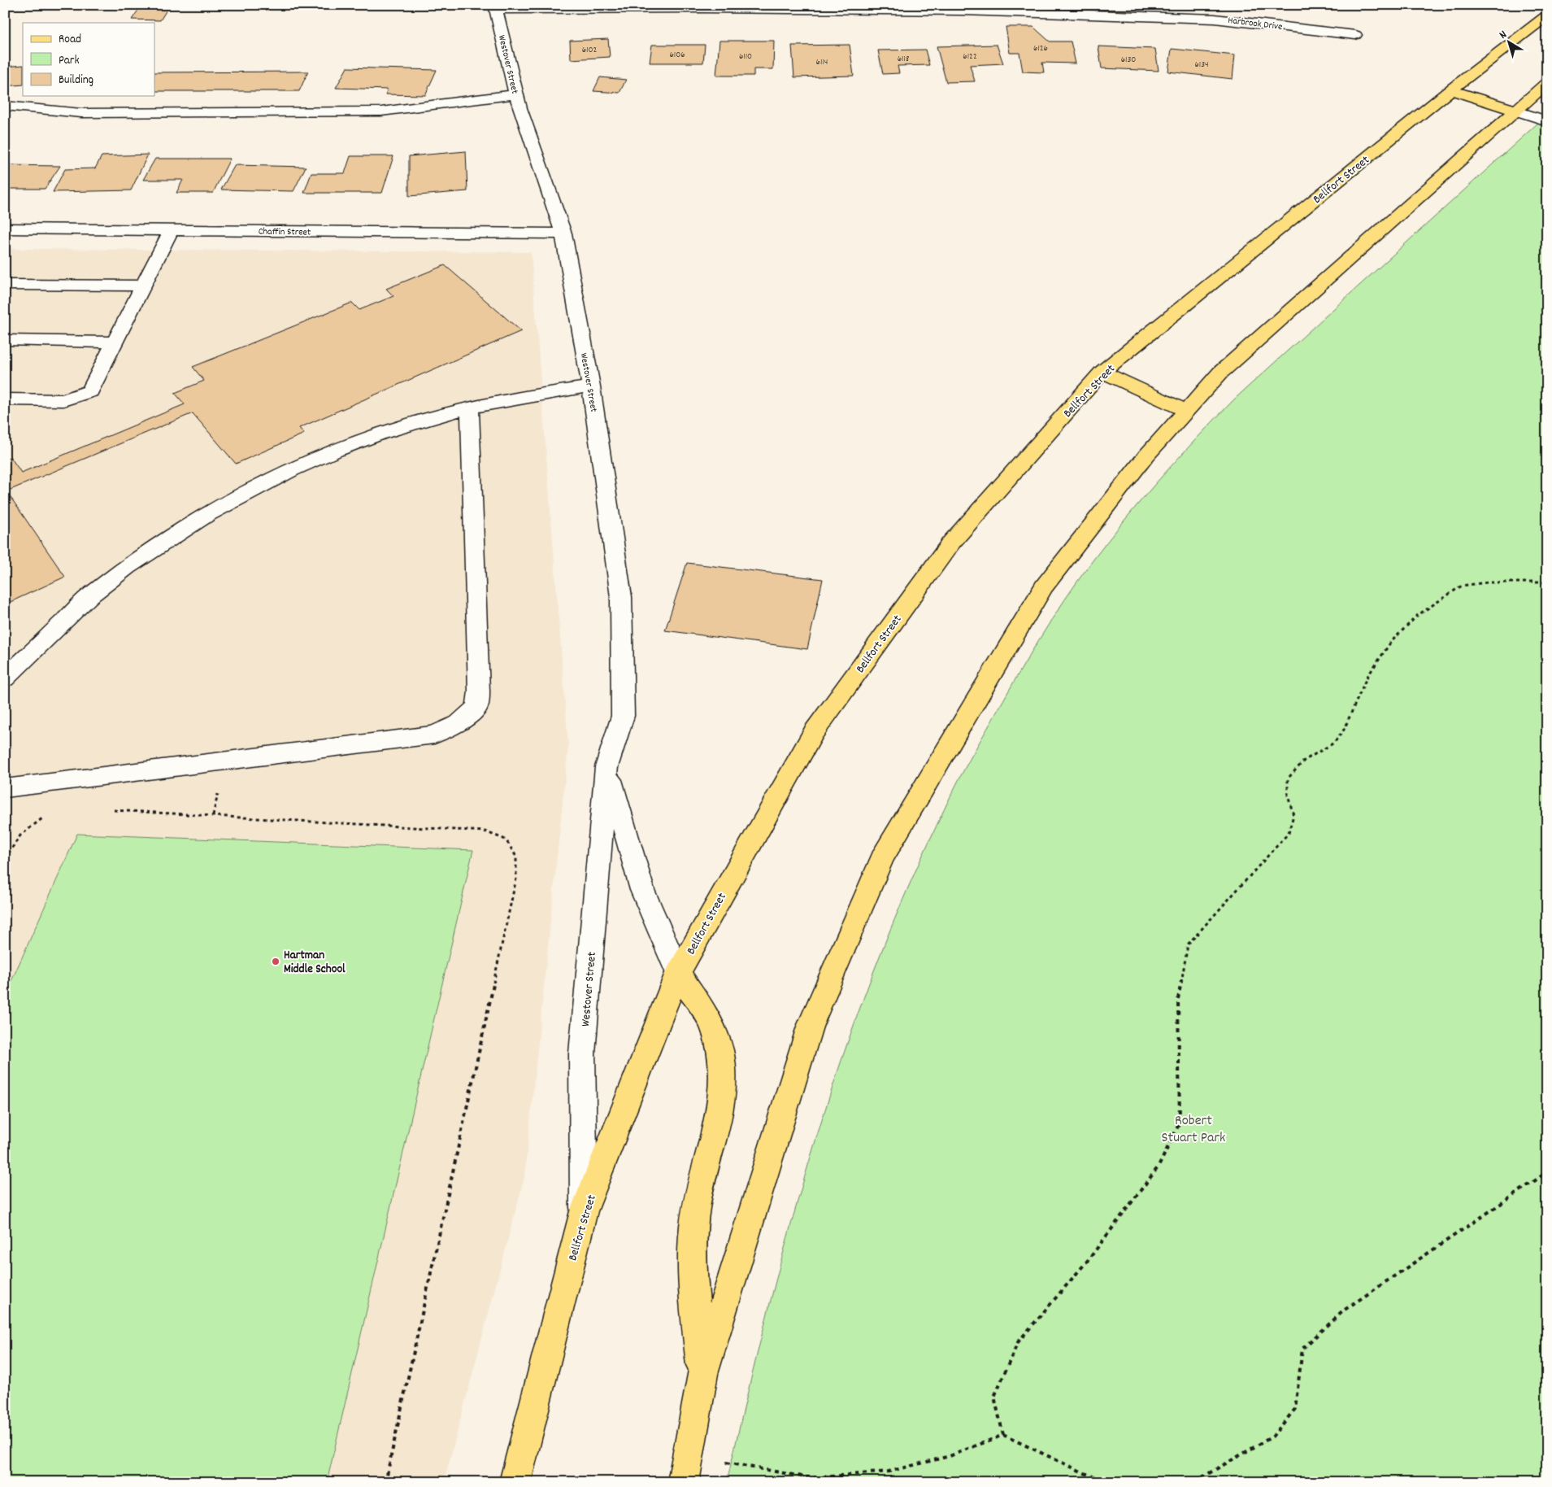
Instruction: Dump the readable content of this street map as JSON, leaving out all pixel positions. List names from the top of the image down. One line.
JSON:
{"streets":{"main road":["Bellfort Street"],"street":["Harbrook Drive","Westover Street","Chaffin Street"]},"crossings":[["Harbrook Drive","Westover Street"],["Westover Street","Bellfort Street"],["Westover Street","Chaffin Street"]],"parks":["Robert Stuart Park"],"places":["Hartman Middle School"],"house_numbers":["6126","6102","6106","6110","6122","6118","6130","6114","6134"],"legend":["Road","Park","Building"],"north":"top left"}
